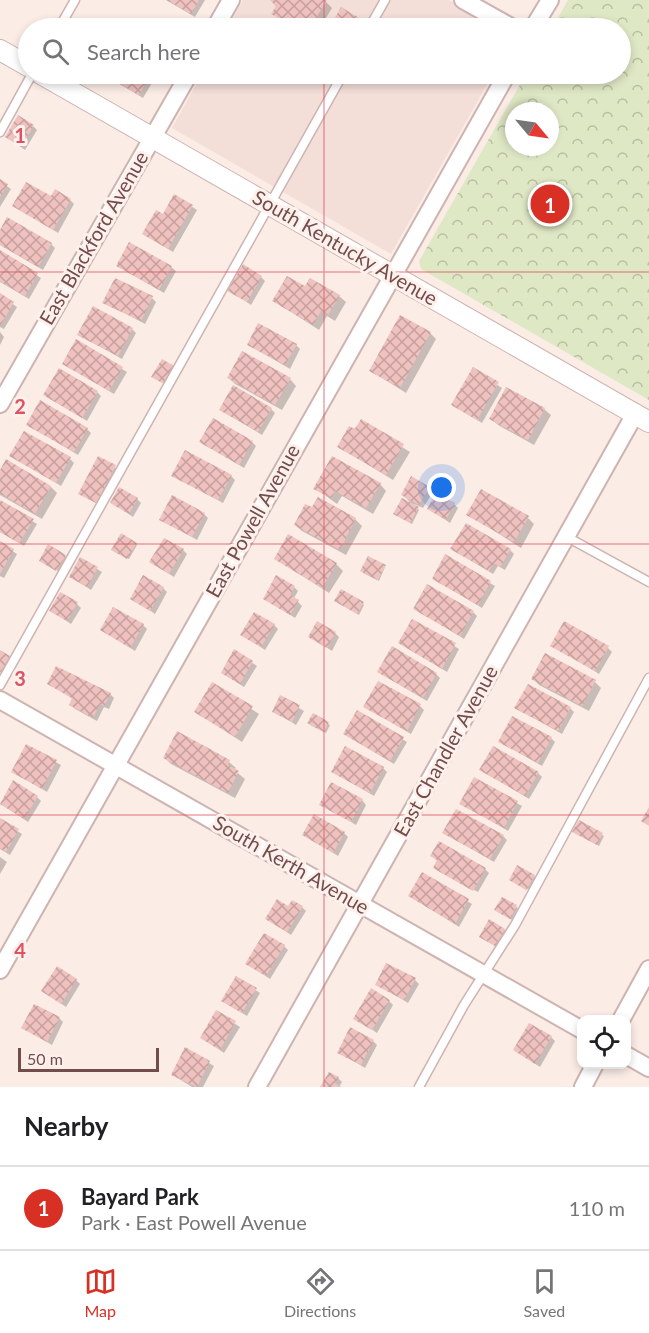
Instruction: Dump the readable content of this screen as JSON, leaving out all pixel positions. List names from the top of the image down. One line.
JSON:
{"streets":{"street":["East Blackford Avenue","South Kentucky Avenue","East Powell Avenue","East Chandler Avenue","South Kerth Avenue"]},"crossings":[["East Blackford Avenue","South Kentucky Avenue"],["South Kentucky Avenue","East Powell Avenue"],["South Kentucky Avenue","East Chandler Avenue"],["East Powell Avenue","South Kerth Avenue"],["East Chandler Avenue","South Kerth Avenue"]],"scale_bar":"50 m","north":"bottom right","page":{"search":"Search here","pins":"1","scale":"50 m","heading":"Nearby","list":[{"mark":"1","name":"Bayard Park","note":"Park · East Powell Avenue","value":"110 m"}],"nav":["Map","Directions","Saved"]},"grid":{"rows":["1","2","3","4"]}}
